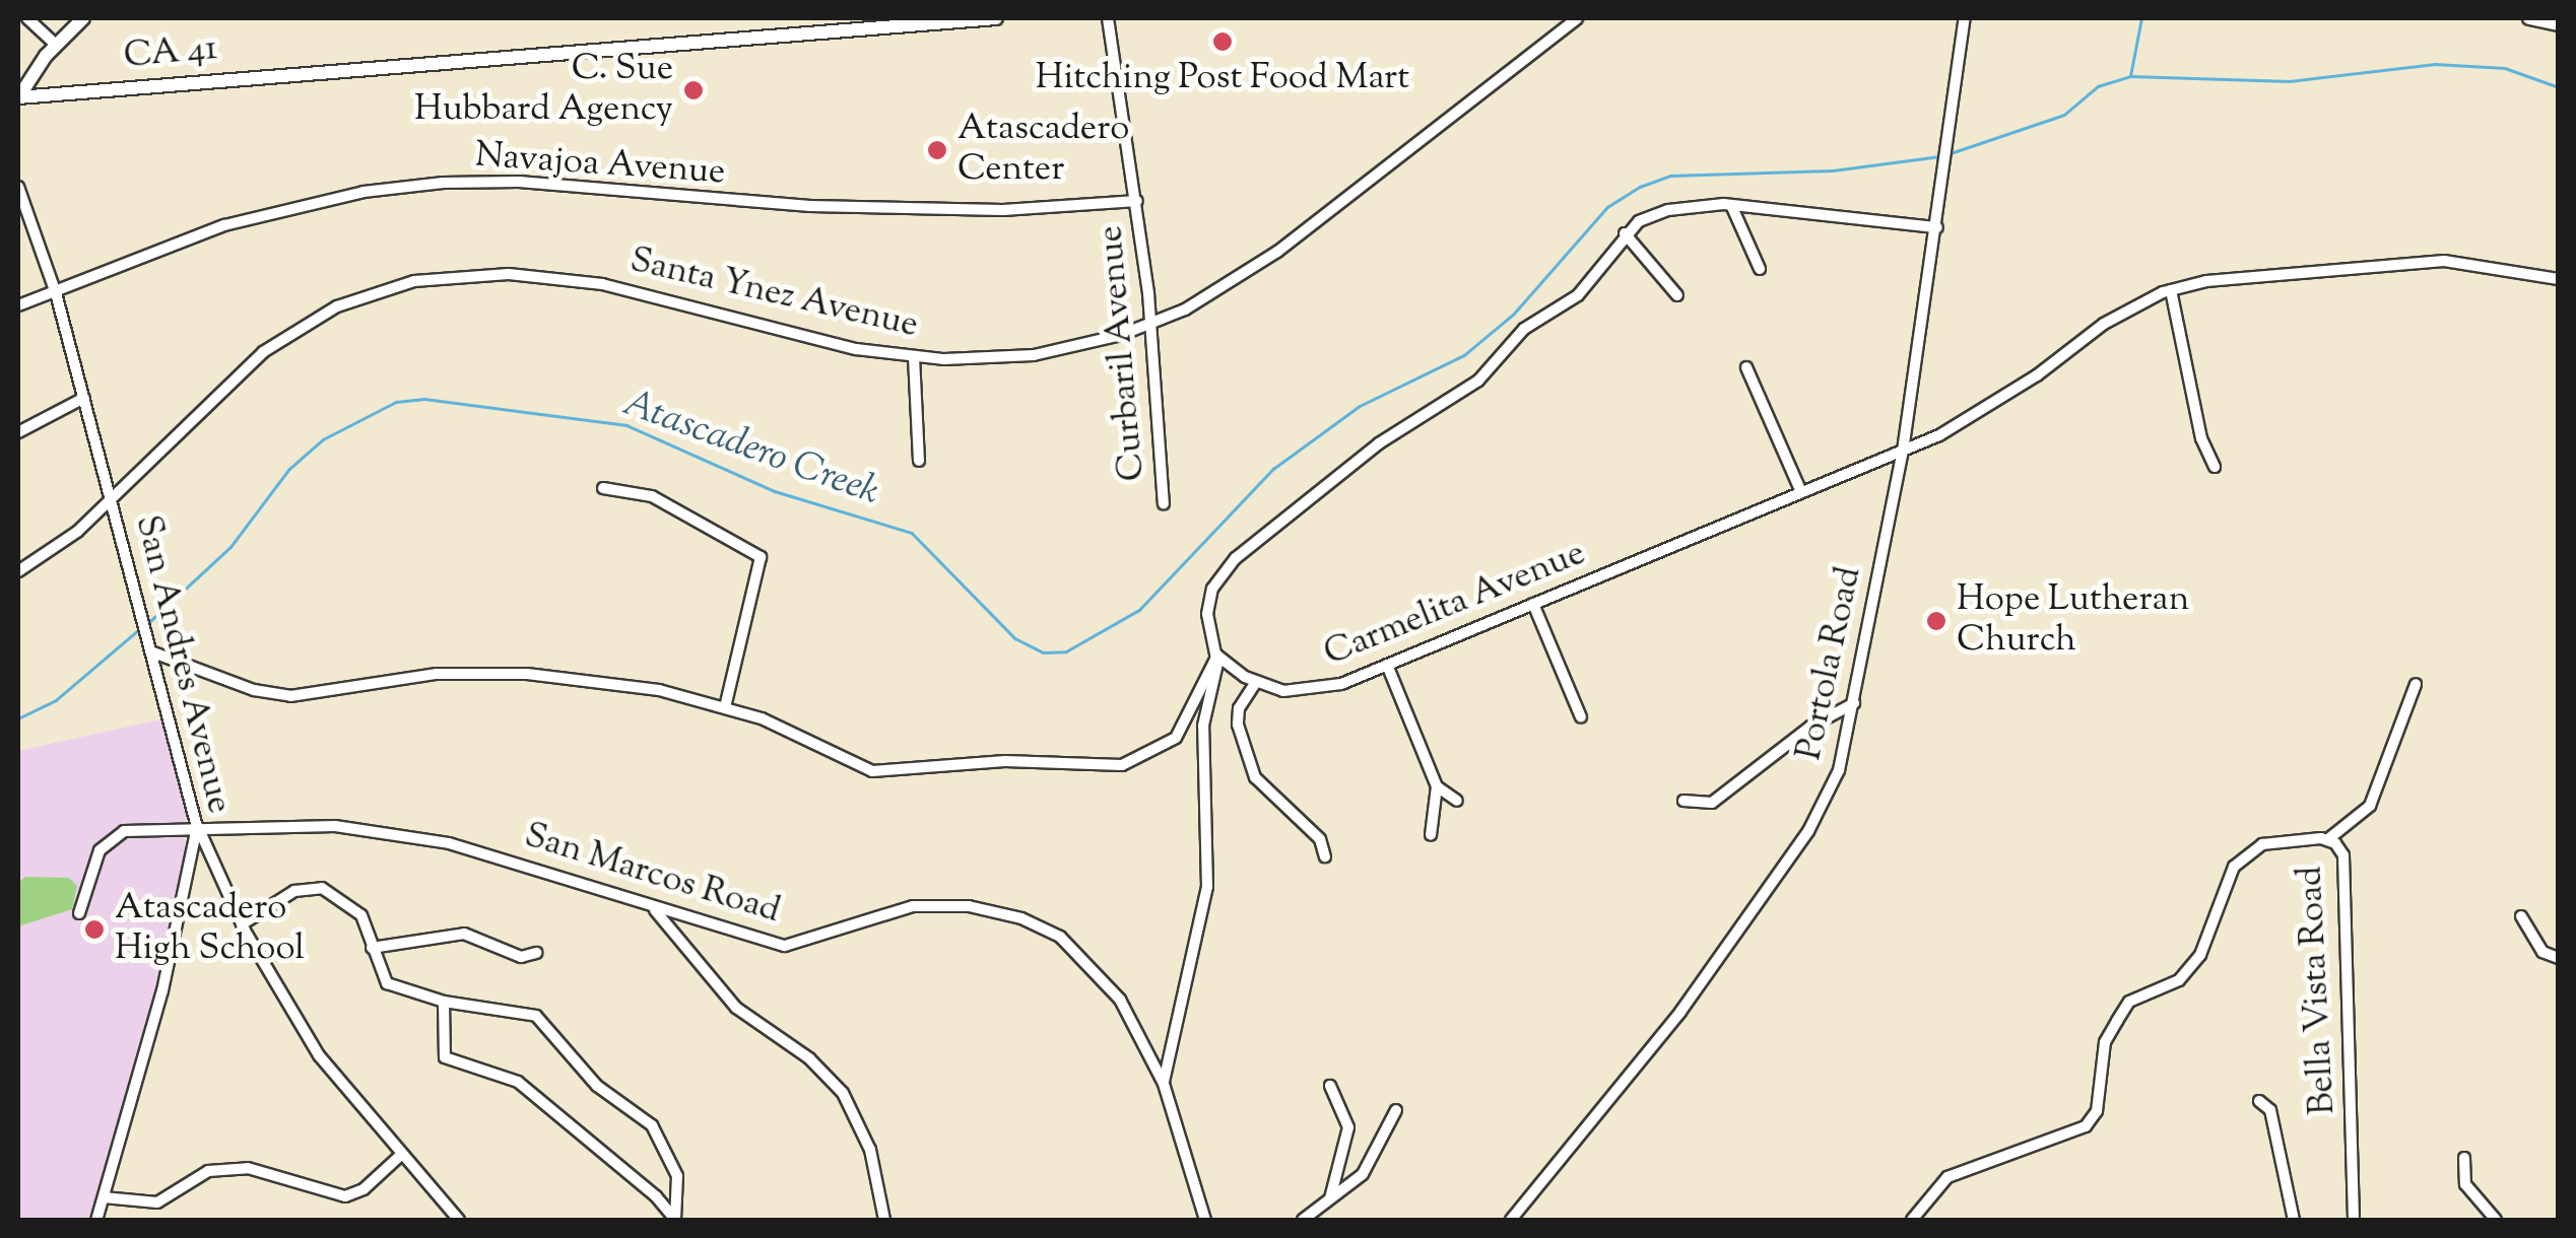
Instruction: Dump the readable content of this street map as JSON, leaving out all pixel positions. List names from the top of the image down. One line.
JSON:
{"streets":{"main road":["CA 41"],"street":["Navajoa Avenue","Santa Ynez Avenue","Curbaril Avenue","Carmelita Avenue","Portola Road","San Andres Avenue","San Marcos Road","Bella Vista Road"]},"crossings":[["Navajoa Avenue","Curbaril Avenue"],["Navajoa Avenue","San Andres Avenue"],["Santa Ynez Avenue","Curbaril Avenue"],["Santa Ynez Avenue","San Andres Avenue"],["Carmelita Avenue","Portola Road"],["San Andres Avenue","San Marcos Road"]],"water":["Atascadero Creek"],"places":["Hitching Post Food Mart","C. Sue Hubbard Agency","Atascadero Center","Hope Lutheran Church","Atascadero High School"]}
